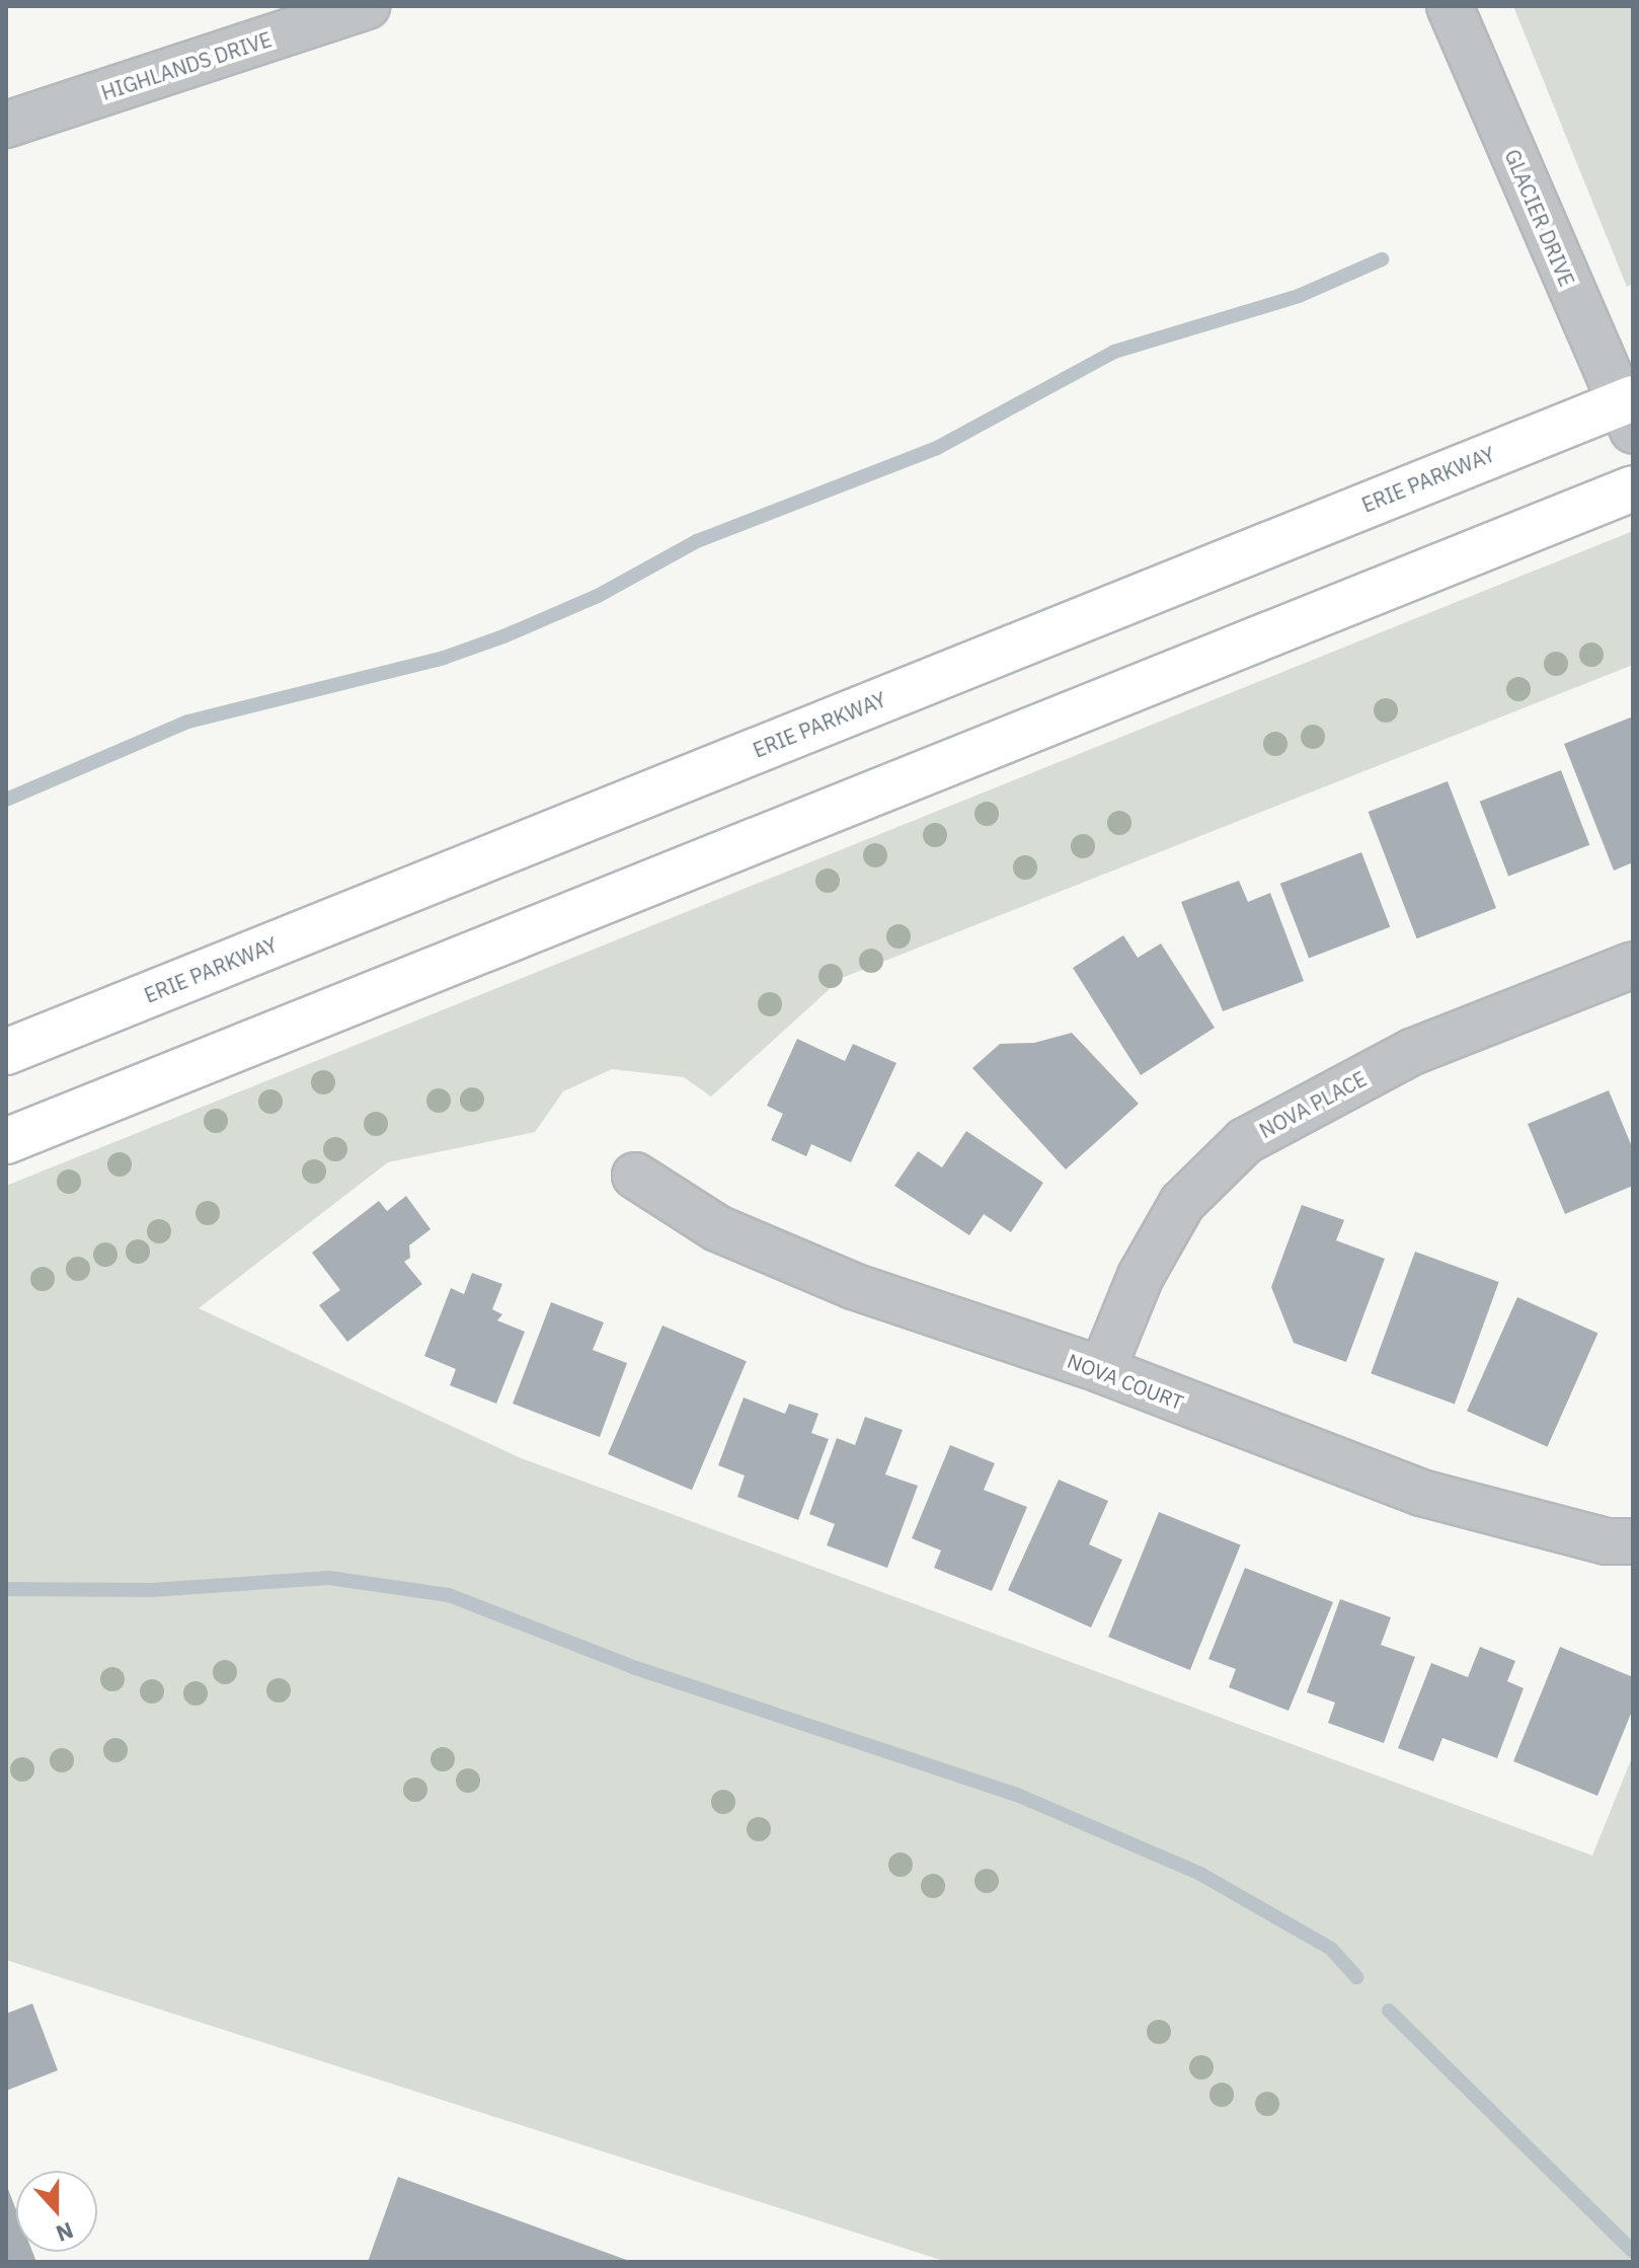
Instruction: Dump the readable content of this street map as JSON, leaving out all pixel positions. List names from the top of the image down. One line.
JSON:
{"streets":{"main road":["ERIE PARKWAY"],"street":["HIGHLANDS DRIVE","GLACIER DRIVE","NOVA PLACE","NOVA COURT"]},"crossings":[["GLACIER DRIVE","ERIE PARKWAY"],["NOVA PLACE","NOVA COURT"]],"north":"bottom"}
